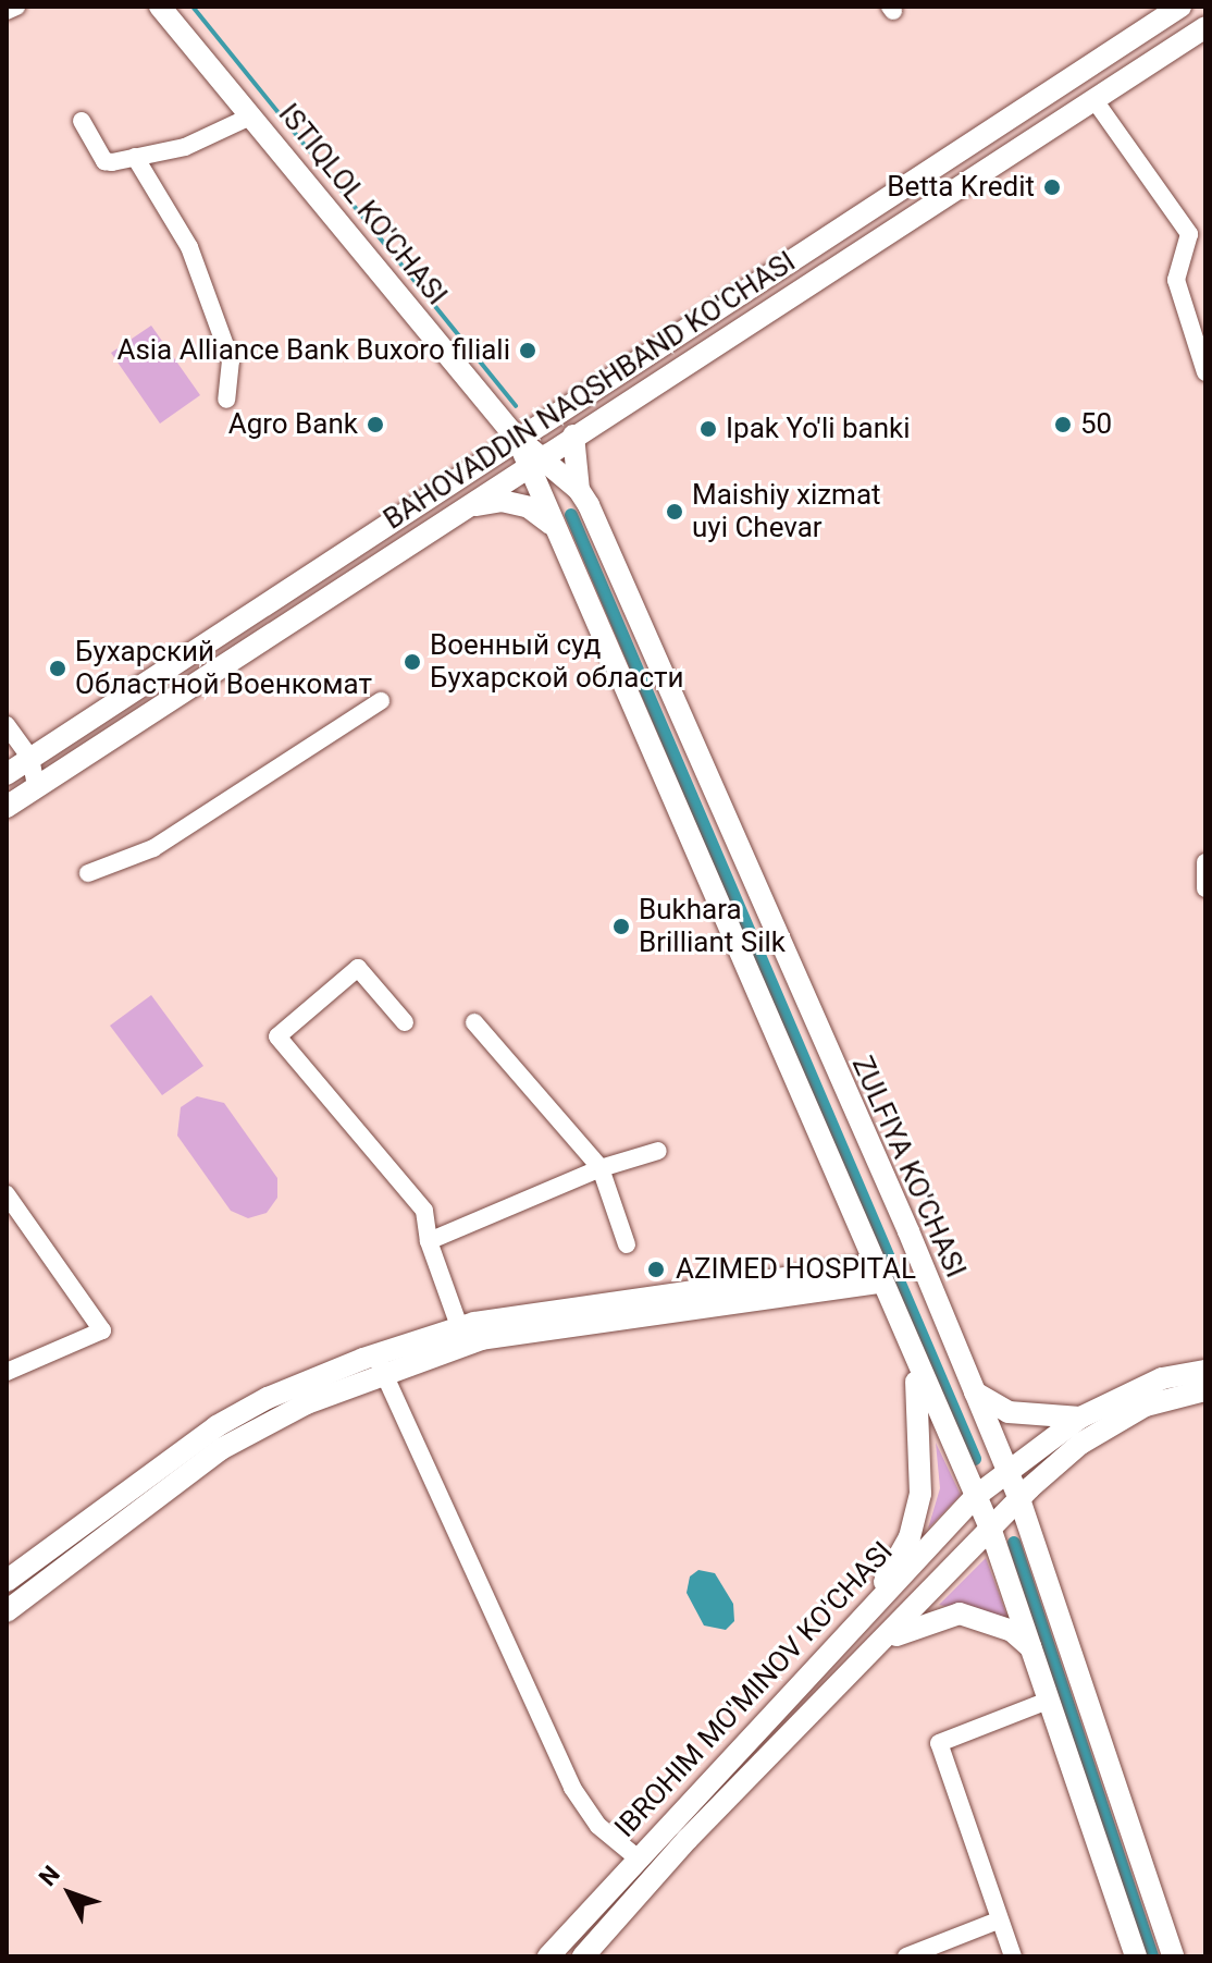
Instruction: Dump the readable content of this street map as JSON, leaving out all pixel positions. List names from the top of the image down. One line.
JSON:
{"streets":{"main road":["ISTIQLOL KO'CHASI","BAHOVADDIN NAQSHBAND KO'CHASI","ZULFIYA KO'CHASI","IBROHIM MO'MINOV KO'CHASI"]},"crossings":[["ISTIQLOL KO'CHASI","BAHOVADDIN NAQSHBAND KO'CHASI"],["ISTIQLOL KO'CHASI","ZULFIYA KO'CHASI"],["BAHOVADDIN NAQSHBAND KO'CHASI","ZULFIYA KO'CHASI"],["ZULFIYA KO'CHASI","IBROHIM MO'MINOV KO'CHASI"]],"places":["Betta Kredit","Asia Alliance Bank Buxoro filiali","Agro Bank","50","Ipak Yo'li banki","Maishiy xizmat uyi Chevar","Военный суд Бухарской области","Бухарский Областной Военкомат","Bukhara Brilliant Silk","AZIMED HOSPITAL"],"north":"top left"}
